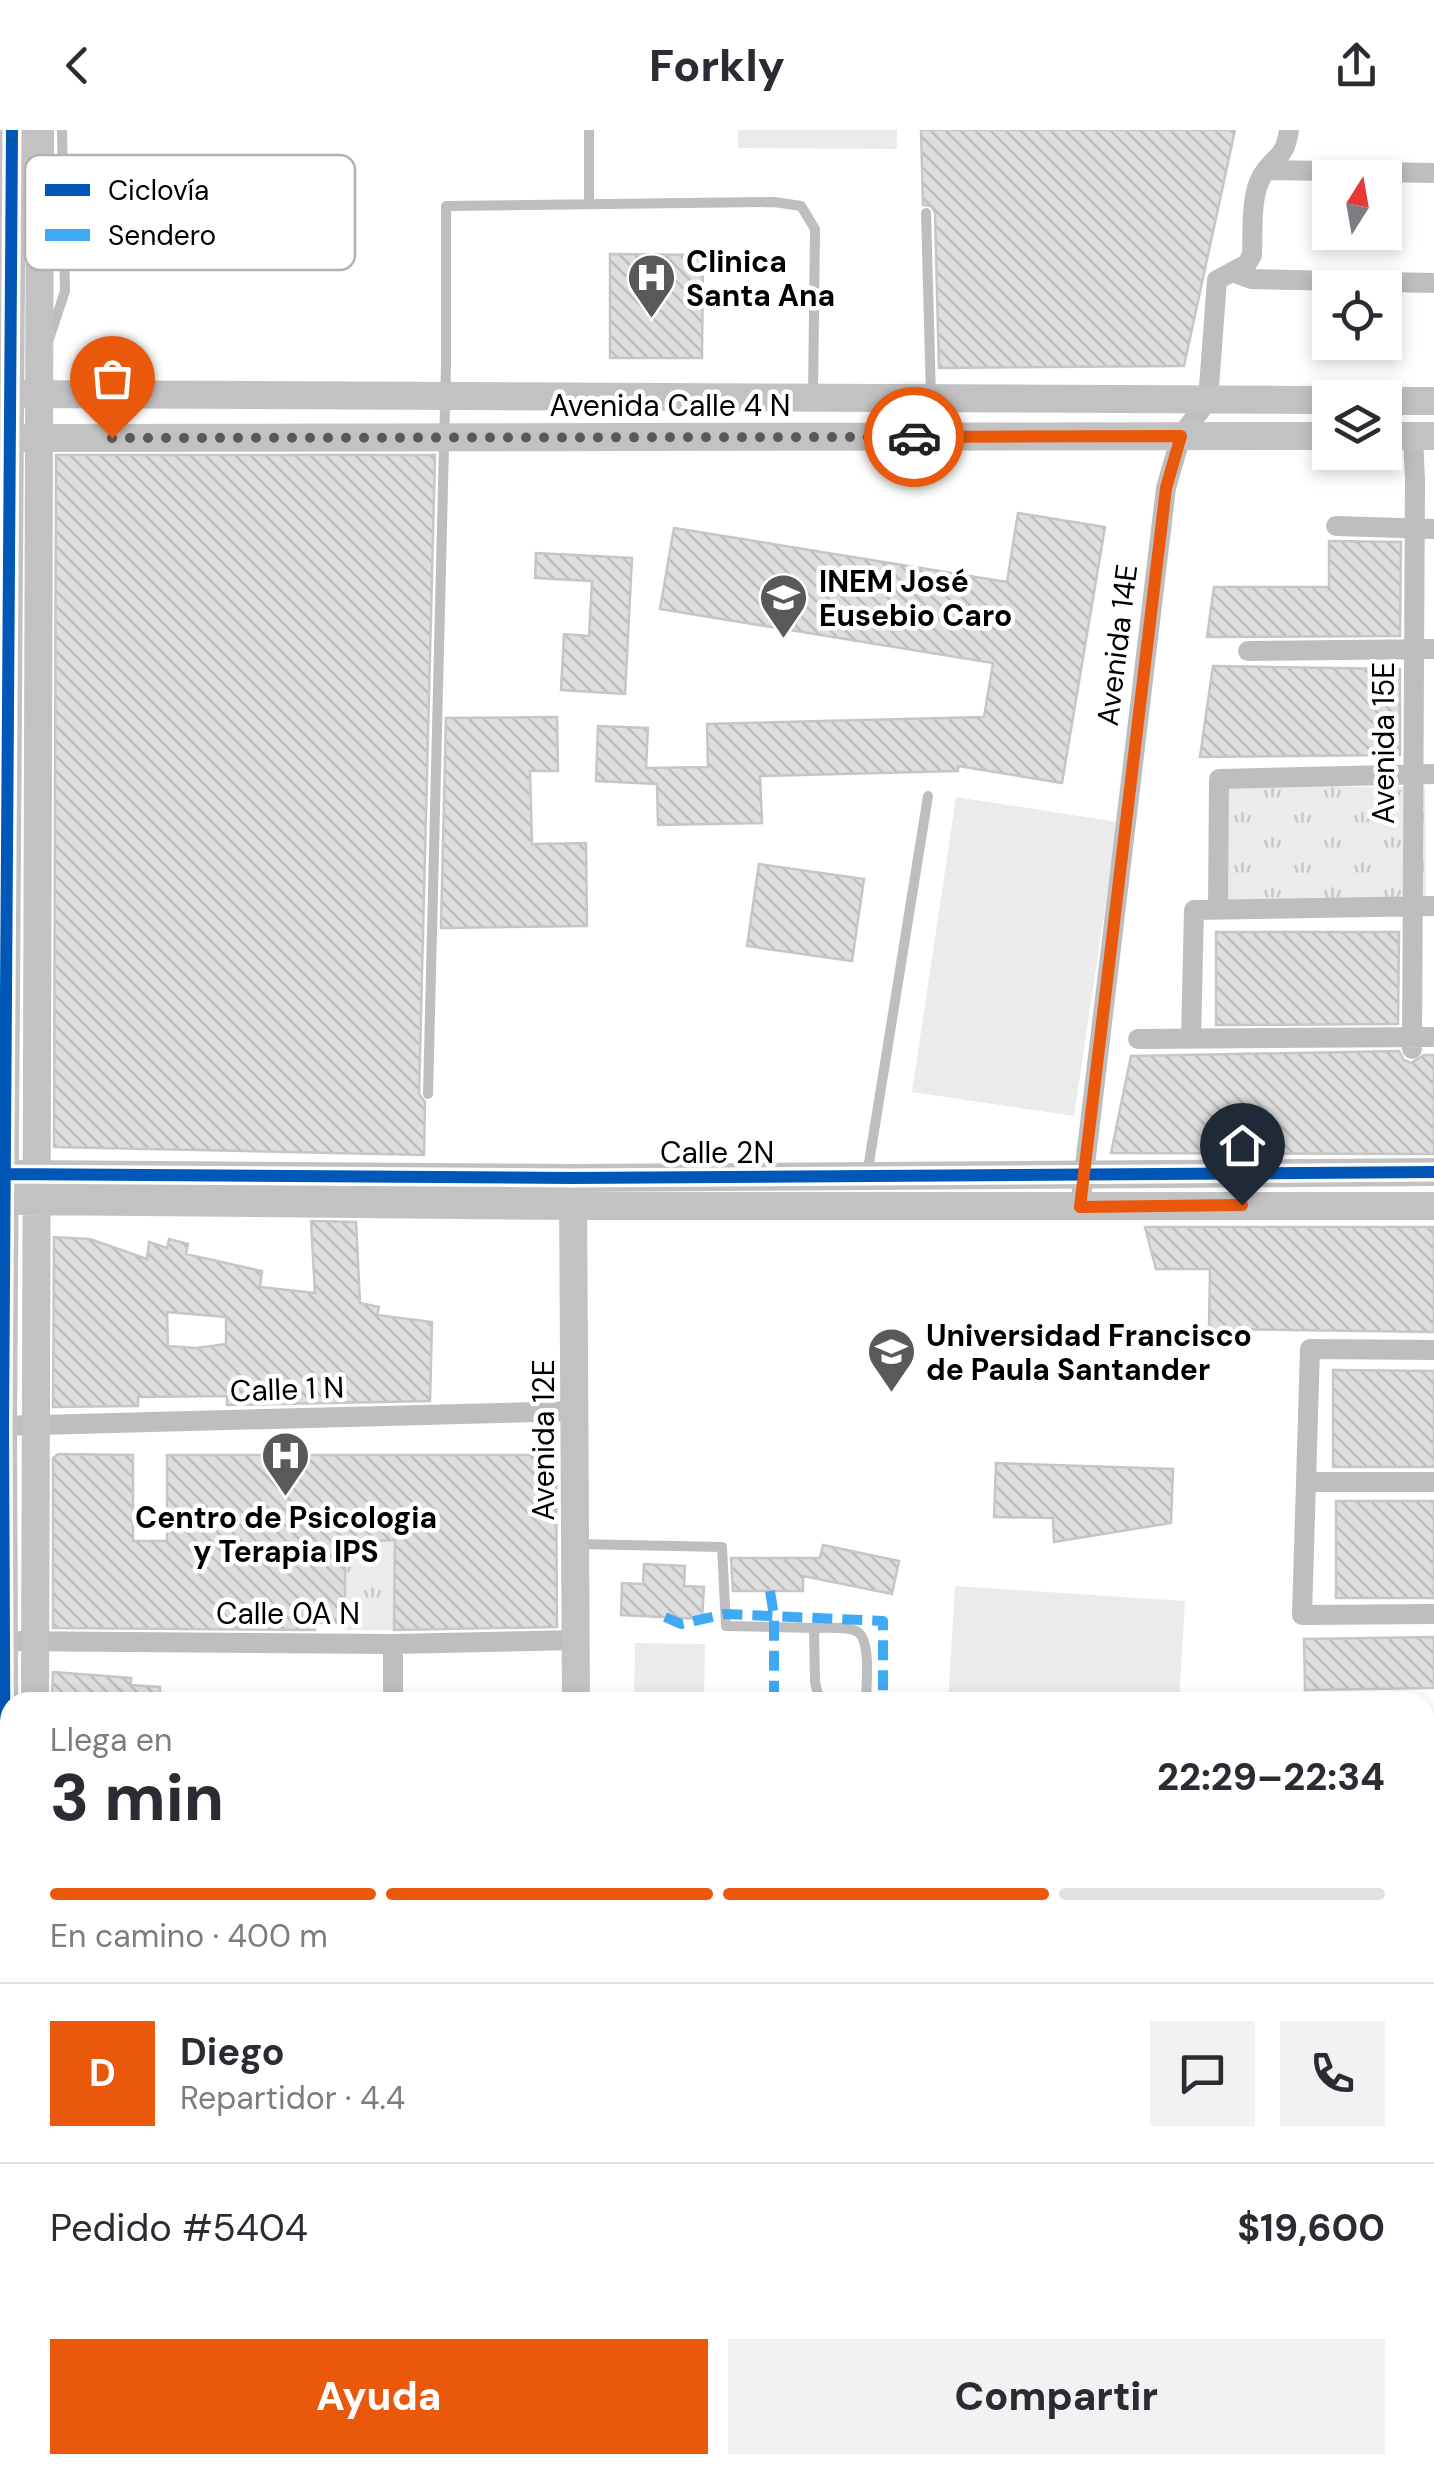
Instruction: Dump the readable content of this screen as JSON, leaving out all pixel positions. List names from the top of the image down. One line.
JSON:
{"streets":{"street":["Avenida Calle 4 N","Avenida 14E","Avenida 15E","Calle 2N","Calle 1 N","Avenida 12E","Calle 0A N"]},"crossings":[["Avenida Calle 4 N","Avenida 14E"],["Avenida 14E","Calle 2N"],["Calle 2N","Avenida 12E"],["Calle 1 N","Avenida 12E"],["Avenida 12E","Calle 0A N"]],"places":{"hospital":["Clinica Santa Ana","Centro de Psicologia y Terapia IPS"],"school or university":["INEM José Eusebio Caro","Universidad Francisco de Paula Santander"]},"legend":["Ciclovía","Sendero"],"north":"top","page":{"header":"Forkly","heading":["3 min","Llega en","22:29–22:34"],"panel":["Diego","Repartidor · 4.4","Pedido #5404","$19,600"],"bar":"En camino · 400 m","round":"D","buttons":["Ayuda","Compartir"]}}
